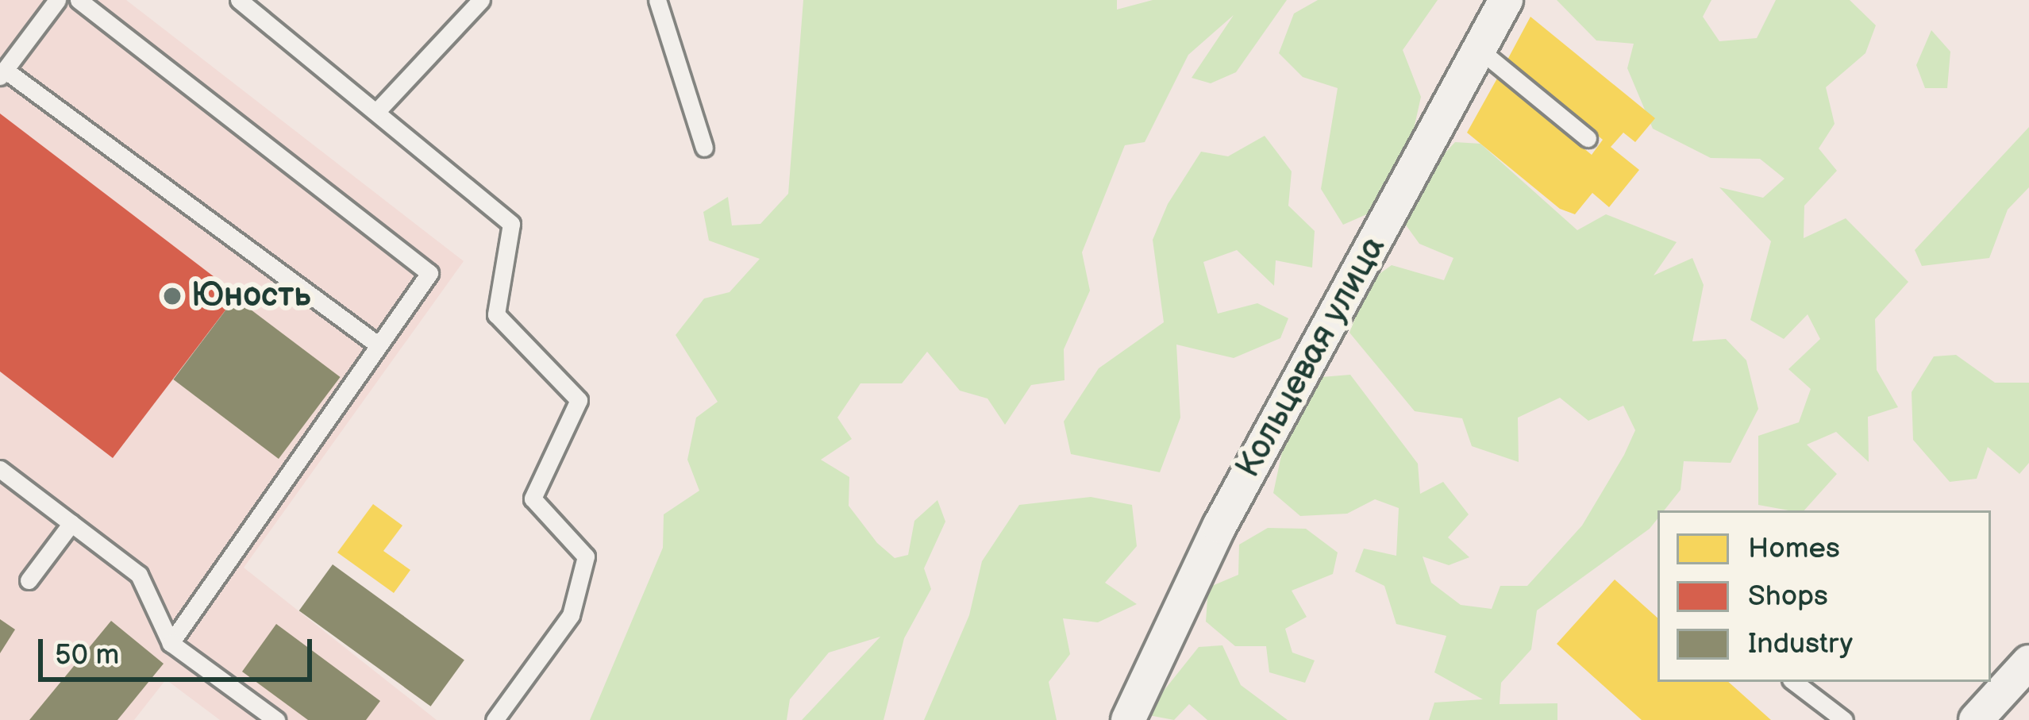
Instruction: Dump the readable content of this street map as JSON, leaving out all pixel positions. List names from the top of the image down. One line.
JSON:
{"streets":{"street":["Кольцевая улица"]},"places":["Юность"],"legend":["Homes","Shops","Industry"],"scale_bar":"50 m"}
